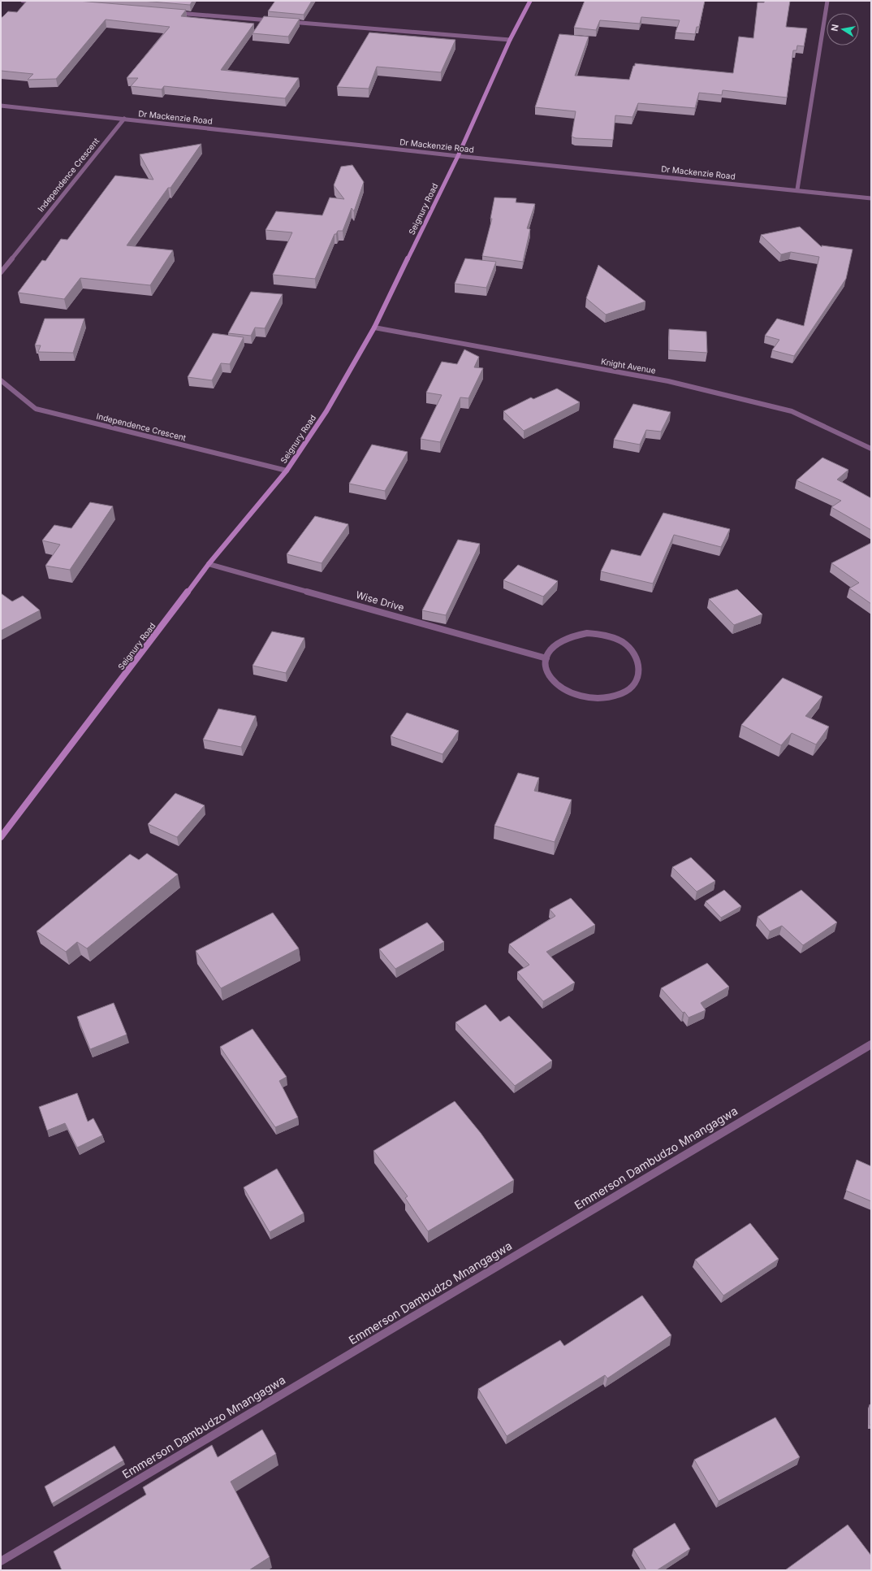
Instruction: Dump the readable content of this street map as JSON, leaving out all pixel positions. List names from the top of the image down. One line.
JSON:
{"streets":{"main road":["Seignury Road"],"street":["Dr Mackenzie Road","Independence Crescent","Knight Avenue","Wise Drive","Emmerson Dambudzo Mnangagwa"]},"crossings":[["Dr Mackenzie Road","Independence Crescent"],["Dr Mackenzie Road","Seignury Road"],["Independence Crescent","Seignury Road"],["Seignury Road","Knight Avenue"],["Seignury Road","Wise Drive"]],"north":"left"}
